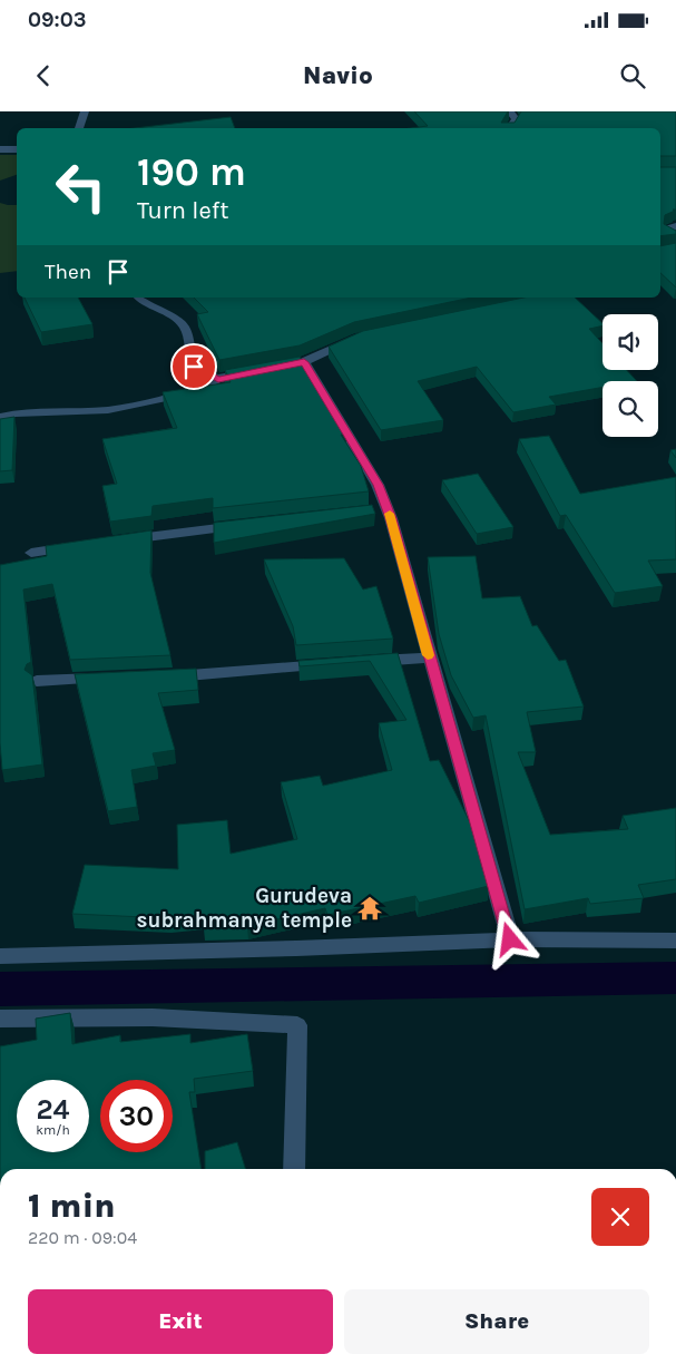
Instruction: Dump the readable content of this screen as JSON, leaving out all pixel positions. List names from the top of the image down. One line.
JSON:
{"places":{"temple":["Gurudeva subrahmanya temple"]},"page":{"status":"09:03","header":"Navio","turn":["190 m","Turn left"],"then":"Then","speed":"24 km/h","limit":"30","heading":["1 min","220 m · 09:04"],"buttons":["Exit","Share"]}}
